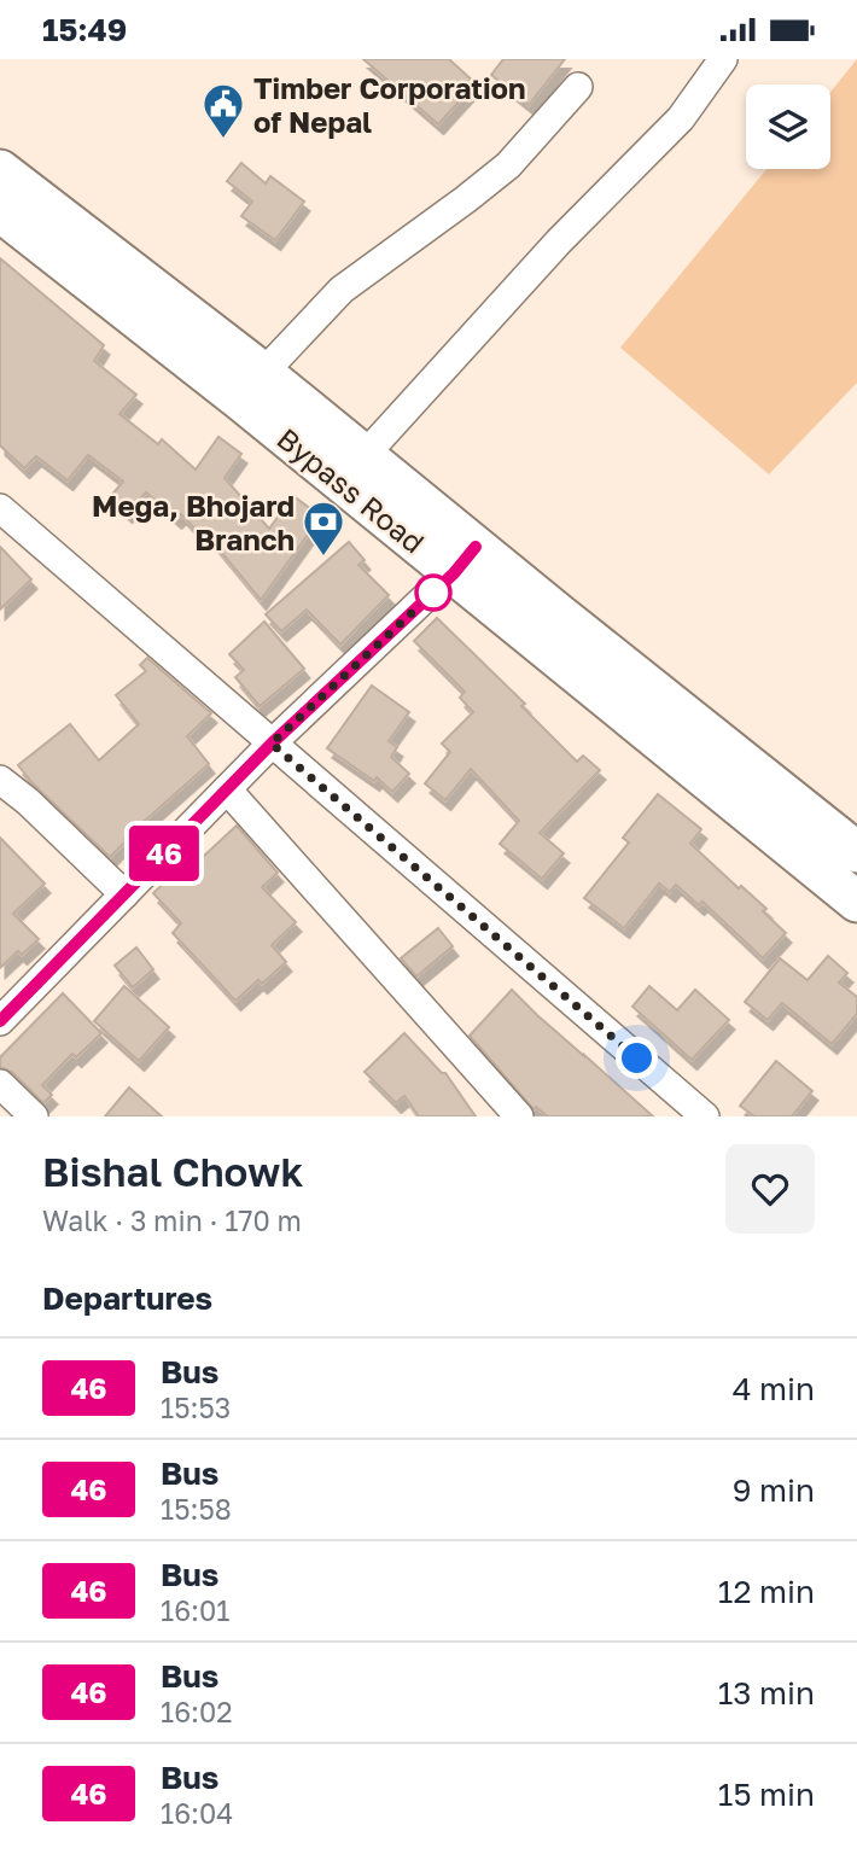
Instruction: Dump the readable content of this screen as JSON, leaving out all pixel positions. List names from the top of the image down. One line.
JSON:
{"streets":{"highway":["Bypass Road"]},"places":{"public building":["Timber Corporation of Nepal"],"bank":["Mega, Bhojard Branch"]},"lines":["bus line 46"],"page":{"status":"15:49","on_map":"46","heading":[["Bishal Chowk","Walk · 3 min · 170 m"],"Departures"],"list":[{"mark":"46","name":"Bus","note":"15:53","value":"4 min"},{"mark":"46","name":"Bus","note":"15:58","value":"9 min"},{"mark":"46","name":"Bus","note":"16:01","value":"12 min"},{"mark":"46","name":"Bus","note":"16:02","value":"13 min"},{"mark":"46","name":"Bus","note":"16:04","value":"15 min"}]}}
